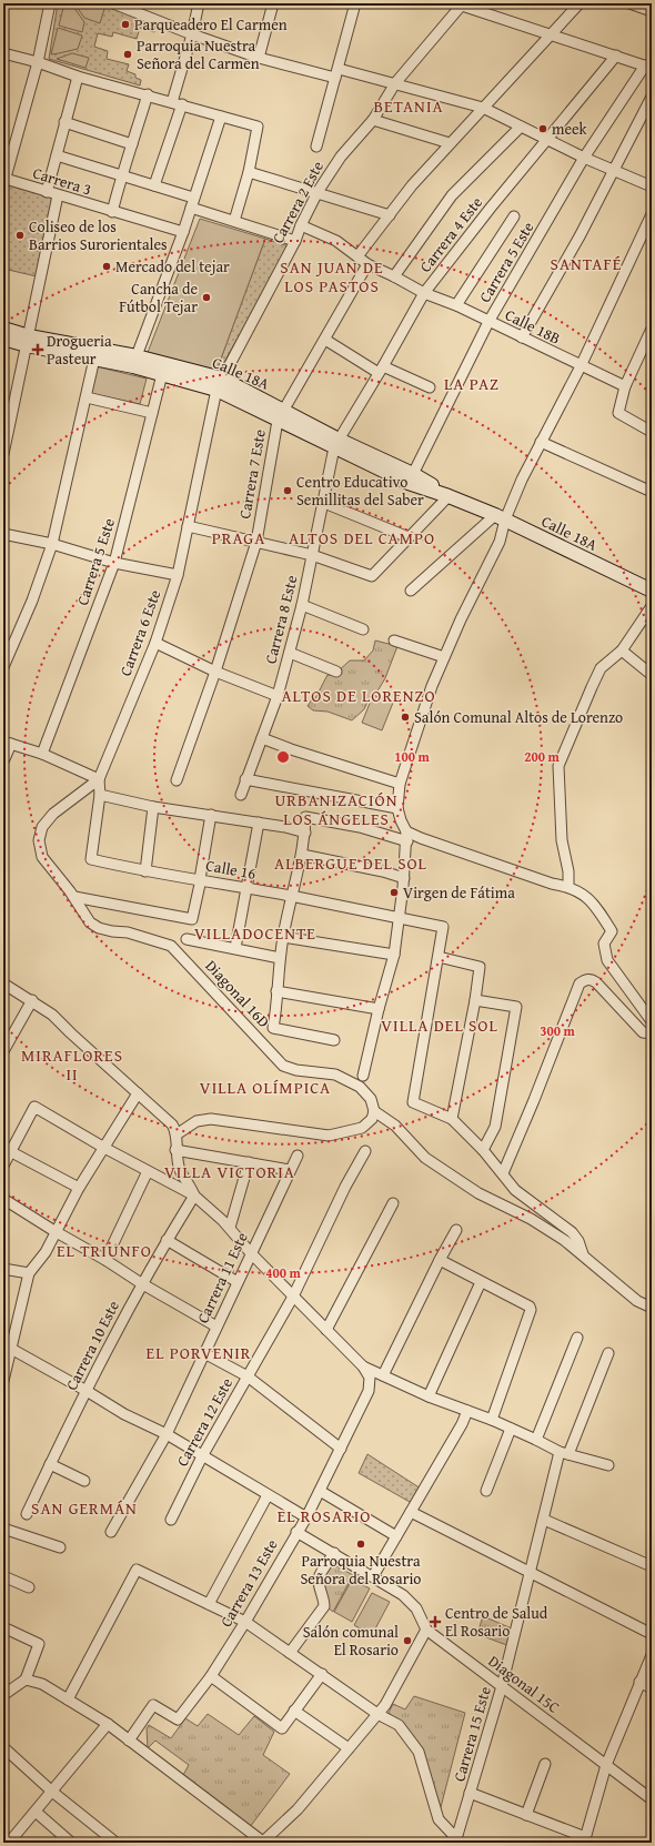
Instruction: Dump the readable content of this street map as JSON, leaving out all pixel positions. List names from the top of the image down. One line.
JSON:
{"streets":{"main road":["Calle 18A"],"street":["Carrera 3","Carrera 2 Este","Carrera 4 Este","Carrera 5 Este","Calle 18B","Carrera 7 Este","Carrera 8 Este","Carrera 6 Este","Calle 16","Diagonal 16D","Carrera 11 Este","Carrera 10 Este","Carrera 12 Este","Carrera 13 Este","Diagonal 15C","Carrera 15 Este"]},"crossings":[["Carrera 2 Este","Calle 18B"],["Carrera 2 Este","Calle 18A"],["Carrera 2 Este","Carrera 6 Este"],["Carrera 4 Este","Calle 18B"],["Carrera 4 Este","Calle 18A"],["Carrera 4 Este","Carrera 8 Este"],["Carrera 5 Este","Calle 18B"],["Carrera 5 Este","Calle 18A"],["Calle 18B","Carrera 7 Este"],["Calle 18A","Carrera 7 Este"],["Calle 18A","Carrera 8 Este"],["Calle 18A","Carrera 6 Este"],["Carrera 6 Este","Diagonal 16D"],["Carrera 13 Este","Diagonal 15C"],["Diagonal 15C","Carrera 15 Este"]],"districts":["BETANIA","SANTAFÉ","SAN JUAN DE LOS PASTOS","LA PAZ","PRAGA","ALTOS DEL CAMPO","ALTOS DE LORENZO","URBANIZACIÓN LOS ÁNGELES","ALBERGUE DEL SOL","VILLADOCENTE","VILLA DEL SOL","MIRAFLORES II","VILLA OLÍMPICA","VILLA VICTORIA","EL TRIUNFO","EL PORVENIR","SAN GERMÁN","EL ROSARIO"],"places":{"other":["Parqueadero El Carmen","Parroquia Nuestra Señora del Carmen","meek","Coliseo de los Barrios Surorientales","Mercado del tejar","Cancha de Fútbol Tejar","Centro Educativo Semillitas del Saber","Salón Comunal Altos de Lorenzo","Virgen de Fátima","Parroquia Nuestra Señora del Rosario","Salón comunal El Rosario"],"health":["Drogueria Pasteur","Centro de Salud El Rosario"]},"rings":["100 m","200 m","300 m","400 m"]}
